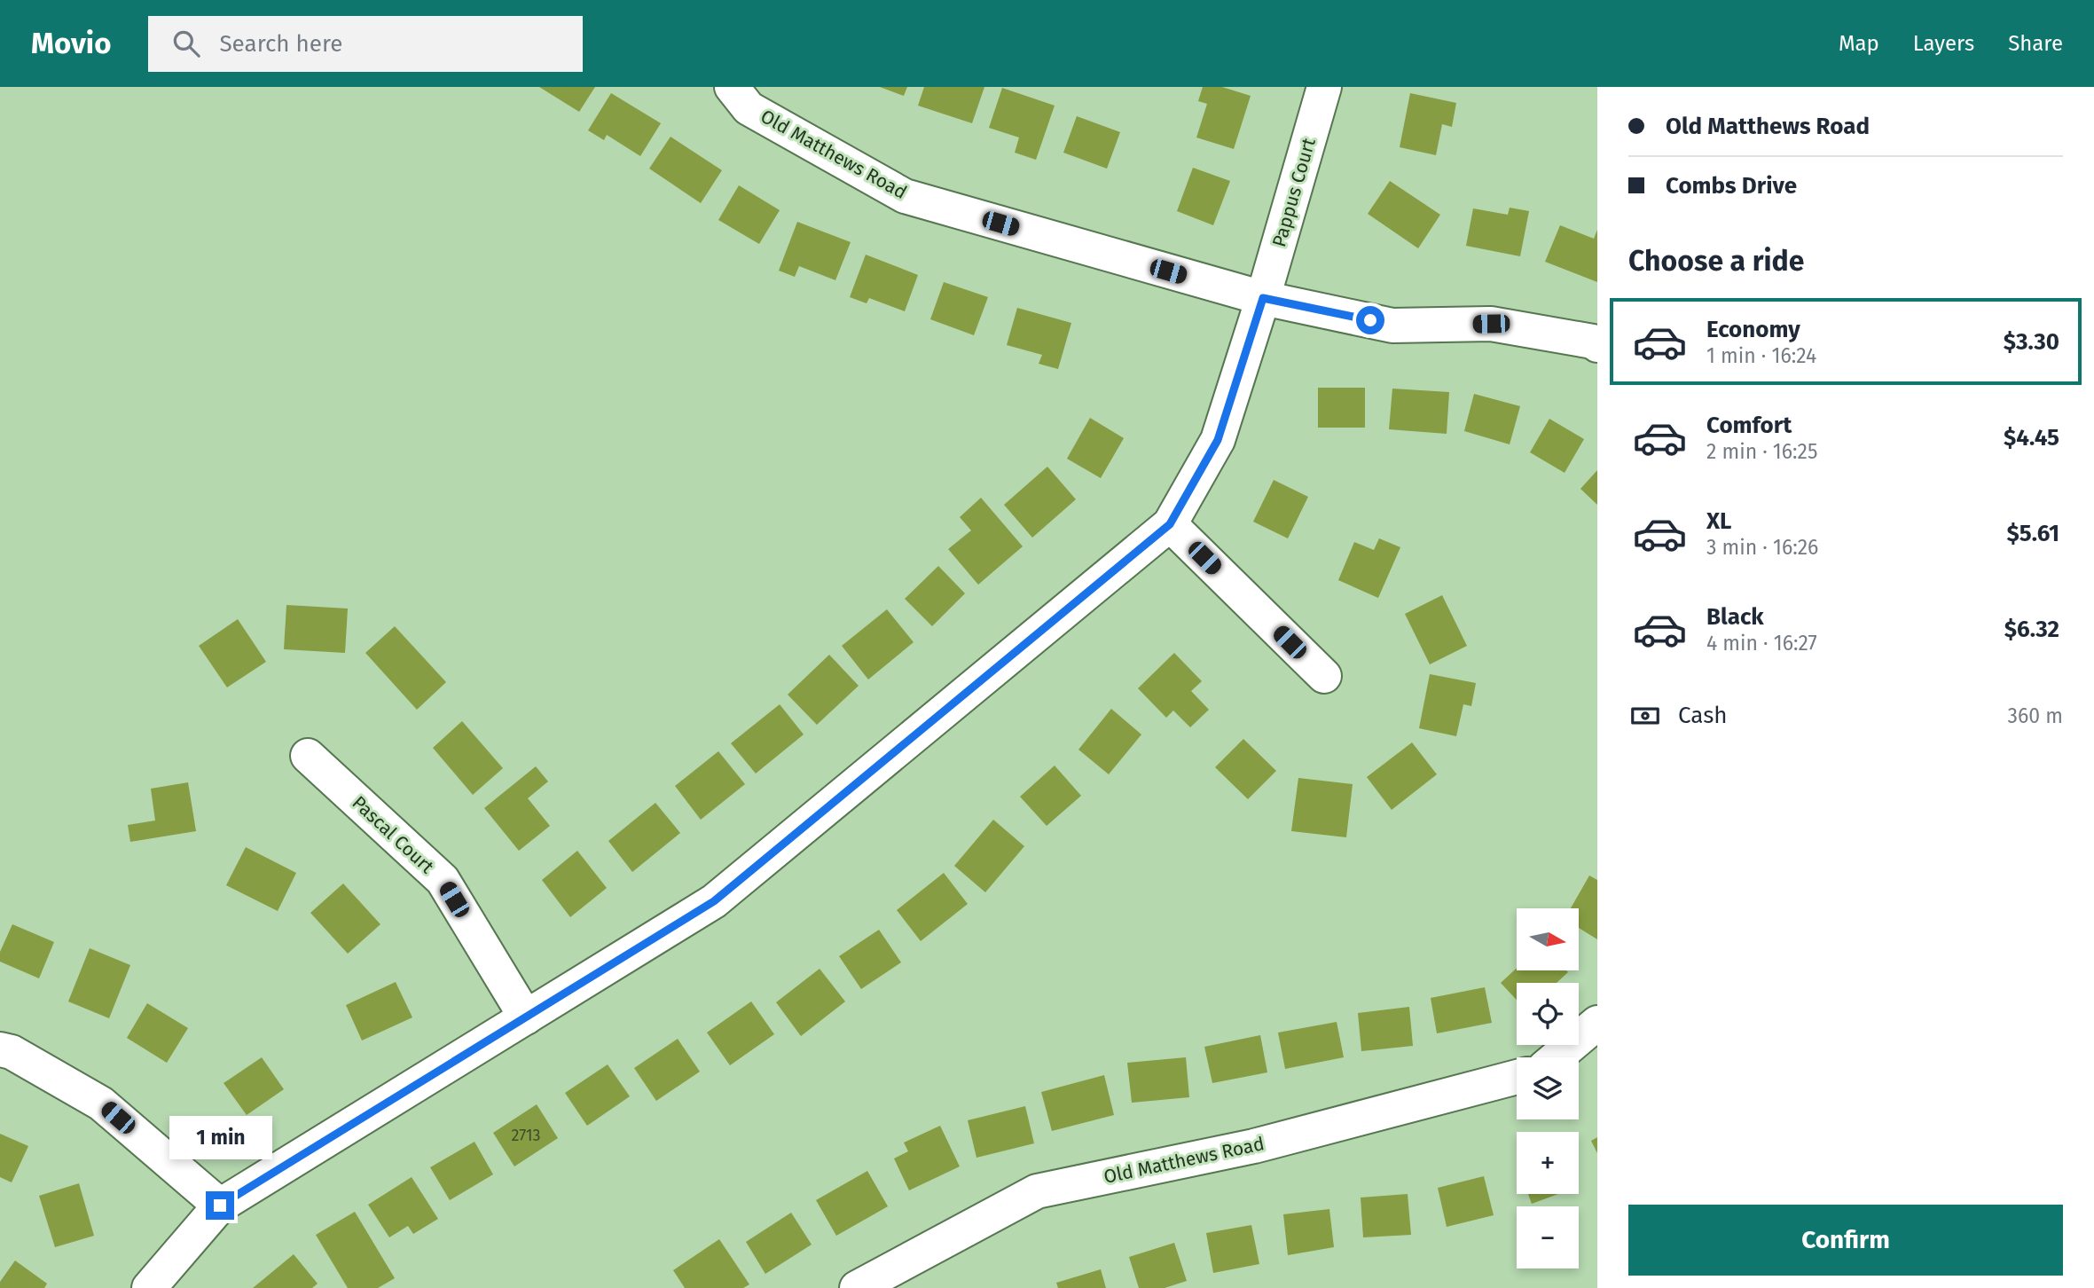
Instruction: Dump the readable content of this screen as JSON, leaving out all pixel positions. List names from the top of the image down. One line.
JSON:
{"streets":{"street":["Old Matthews Road","Pappus Court","Pascal Court"]},"crossings":[["Old Matthews Road","Pappus Court"]],"house_numbers":["2713"],"north":"right","page":{"header":"Movio","search":"Search here","nav":["Map","Layers","Share"],"banner":["Old Matthews Road","Combs Drive"],"heading":"Choose a ride","list":[{"name":"Economy","note":"1 min · 16:24","value":"$3.30"},{"name":"Comfort","note":"2 min · 16:25","value":"$4.45"},{"name":"XL","note":"3 min · 16:26","value":"$5.61"},{"name":"Black","note":"4 min · 16:27","value":"$6.32"}],"pay":["Cash","360 m"],"map_buttons":["+","−"],"bubble":"1 min","buttons":"Confirm"}}
